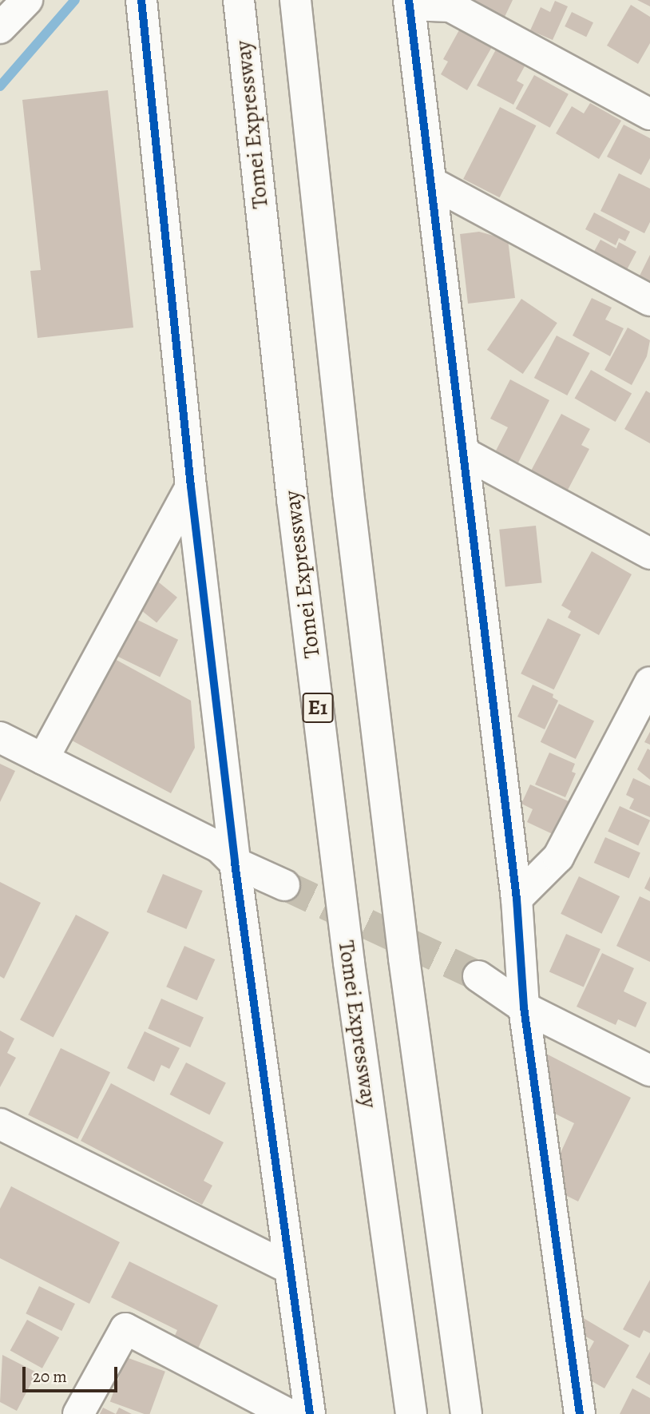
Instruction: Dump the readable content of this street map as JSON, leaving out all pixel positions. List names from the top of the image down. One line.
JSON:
{"streets":{"main road":["Tomei Expressway","E1"]},"scale_bar":"20 m"}
